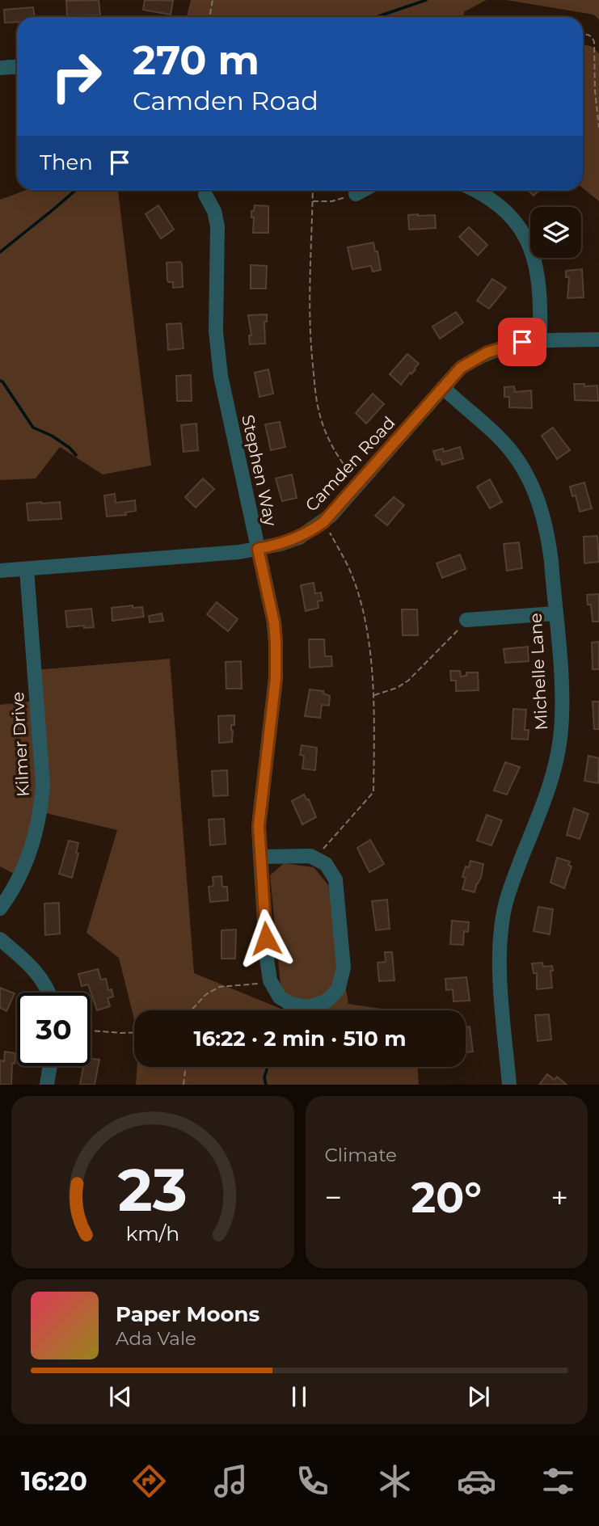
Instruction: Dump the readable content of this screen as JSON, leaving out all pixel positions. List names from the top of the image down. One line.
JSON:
{"streets":{"street":["Camden Road","Stephen Way","Michelle Lane","Kilmer Drive"]},"crossings":[["Camden Road","Stephen Way"],["Camden Road","Michelle Lane"],["Camden Road","Kilmer Drive"]],"page":{"turn":["270 m","Camden Road"],"then":"Then","limit":"30","trip":"16:22 · 2 min · 510 m","tile":"Climate","heat":["−","20°","+"],"song":["Paper Moons","Ada Vale"],"tabs":"16:20","gauge":["23","km/h"]}}
